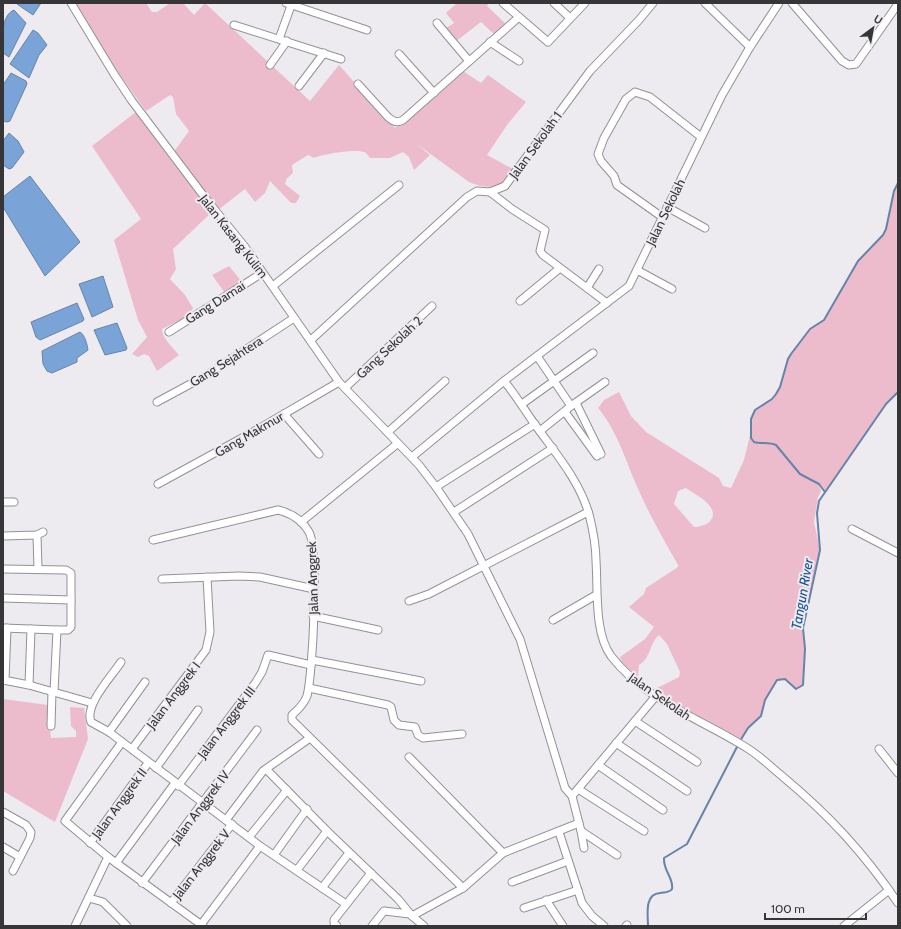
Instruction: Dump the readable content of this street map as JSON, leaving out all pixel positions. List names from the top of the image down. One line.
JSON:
{"streets":{"street":["Jalan Sekolah 1","Jalan Sekolah","Jalan Kasang Kulim","Gang Damai","Gang Sekolah 2","Gang Sejahtera","Gang Makmur","Jalan Anggrek","Jalan Anggrek I","Jalan Anggrek III","Jalan Anggrek II","Jalan Anggrek IV","Jalan Anggrek V"]},"crossings":[["Jalan Sekolah 1","Jalan Kasang Kulim"],["Jalan Sekolah","Jalan Kasang Kulim"],["Jalan Kasang Kulim","Gang Damai"],["Jalan Kasang Kulim","Gang Sekolah 2"],["Jalan Kasang Kulim","Gang Sejahtera"],["Jalan Kasang Kulim","Gang Makmur"],["Jalan Anggrek","Jalan Anggrek III"],["Jalan Anggrek","Jalan Anggrek V"]],"water":["Tangun River"],"scale_bar":"100 m","north":"top right"}
